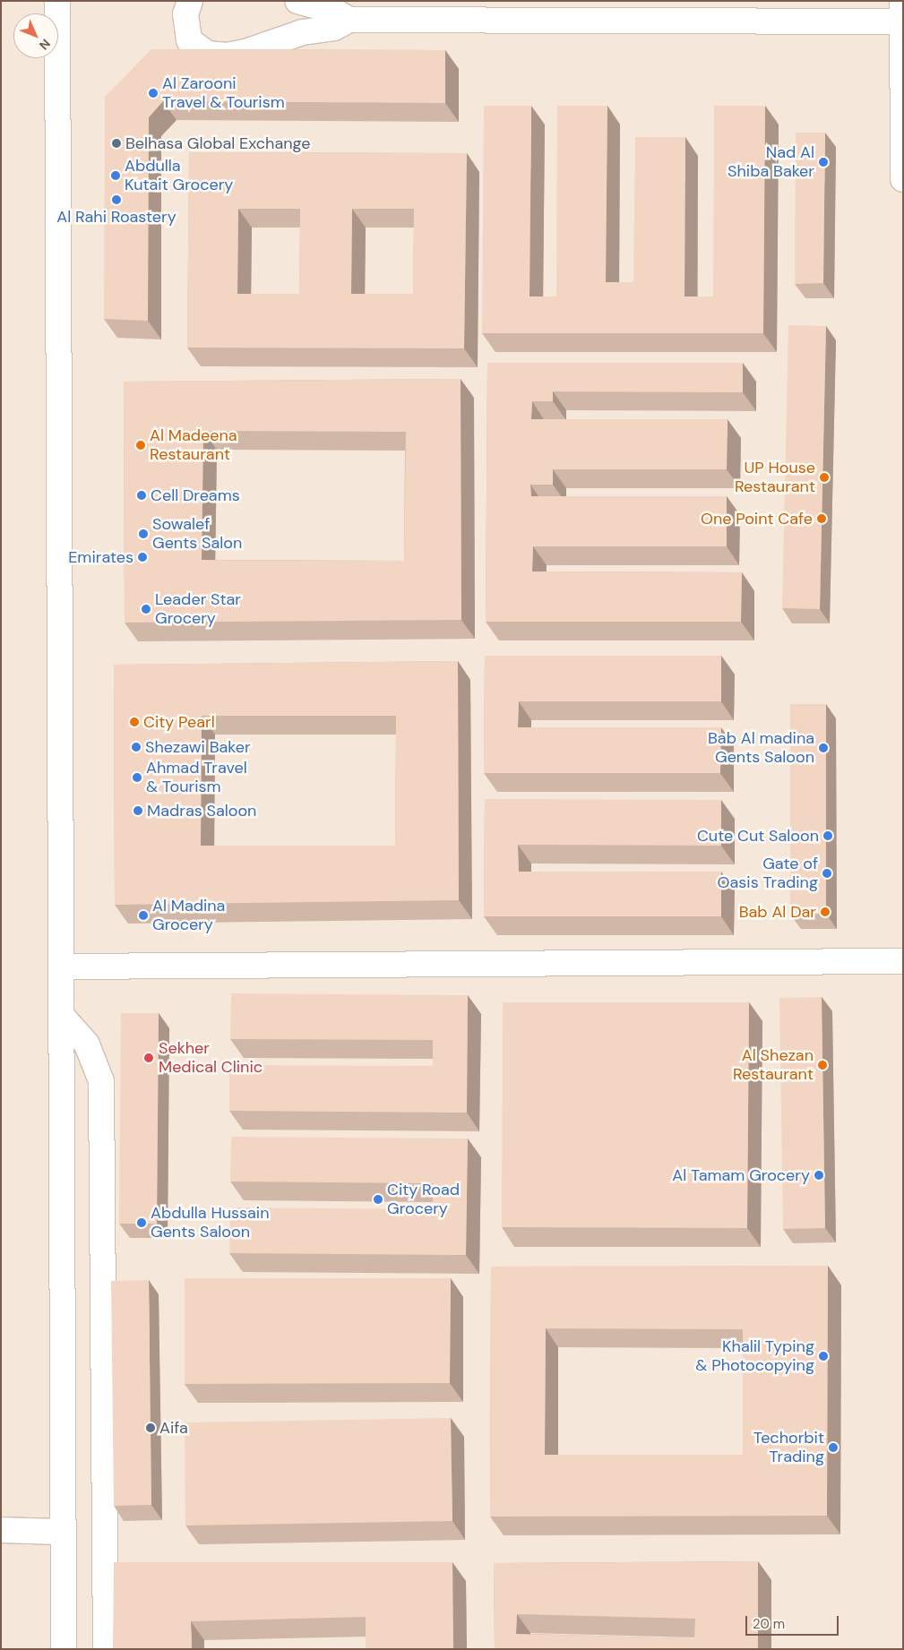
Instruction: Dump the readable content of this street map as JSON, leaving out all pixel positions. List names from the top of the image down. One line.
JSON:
{"places":["Al Zarooni Travel & Tourism","Belhasa Global Exchange","Nad Al Shiba Baker","Abdulla Kutait Grocery","Al Rahi Roastery","Al Madeena Restaurant","UP House Restaurant","Cell Dreams","One Point Cafe","Sowalef Gents Salon","Emirates","Leader Star Grocery","City Pearl","Shezawi Baker","Bab Al madina Gents Saloon","Ahmad Travel & Tourism","Madras Saloon","Cute Cut Saloon","Gate of Oasis Trading","Bab Al Dar","Al Madina Grocery","Sekher Medical Clinic","Al Shezan Restaurant","Al Tamam Grocery","City Road Grocery","Abdulla Hussain Gents Saloon","Khalil Typing & Photocopying","Aifa","Techorbit Trading"],"scale_bar":"20 m","north":"bottom right"}
